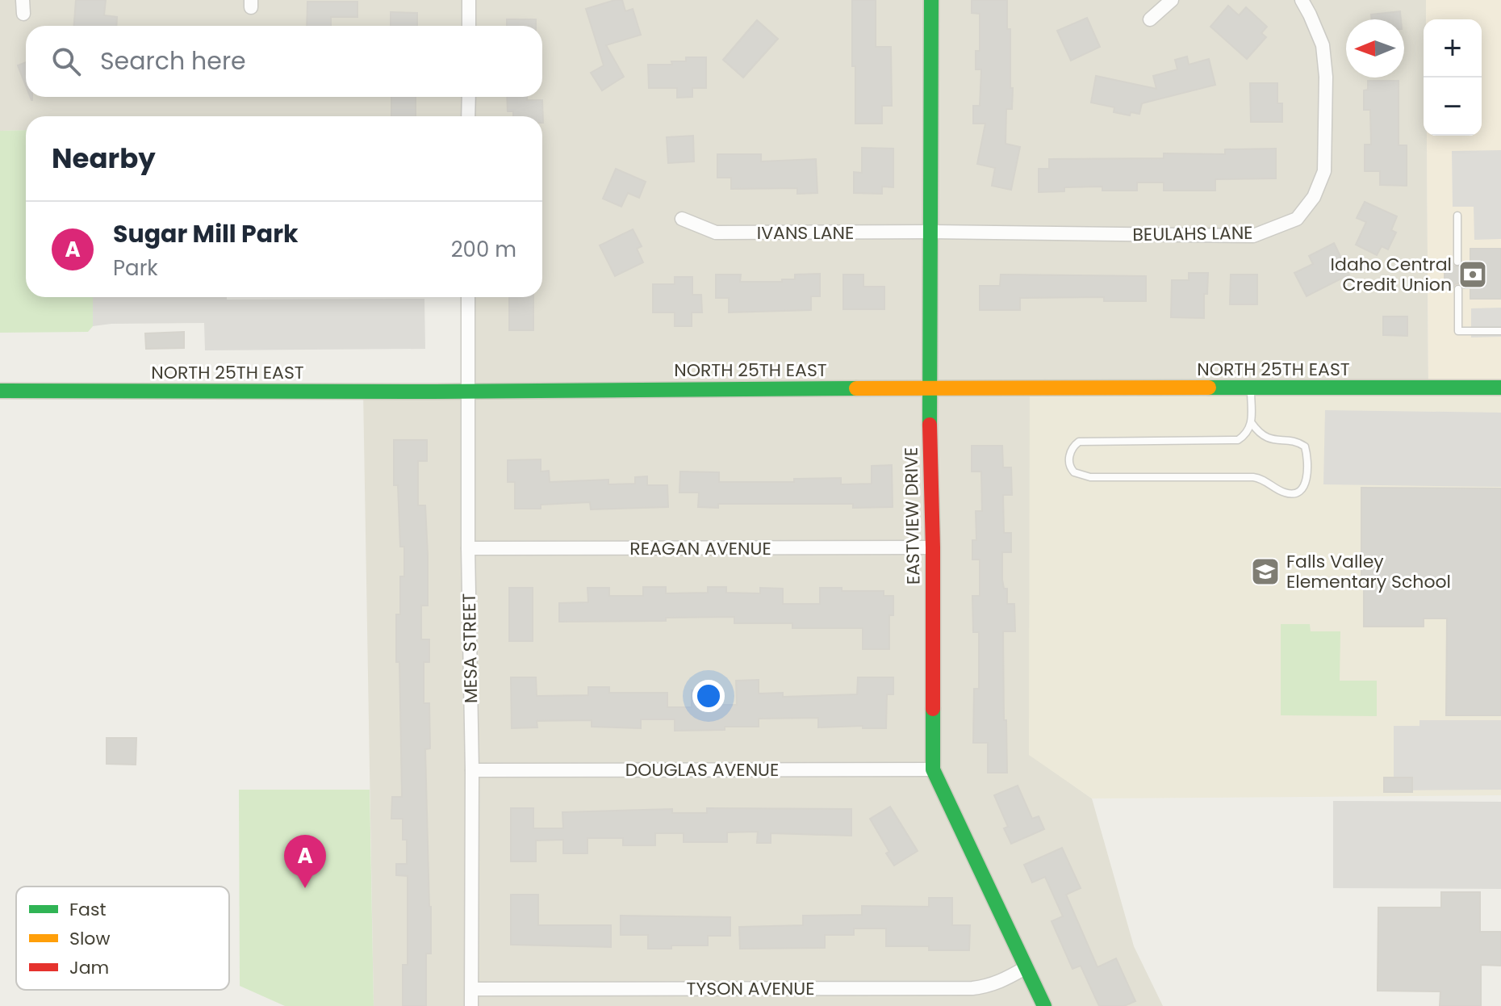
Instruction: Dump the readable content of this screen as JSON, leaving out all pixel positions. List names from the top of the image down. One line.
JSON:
{"streets":{"main road":["NORTH 25TH EAST","EASTVIEW DRIVE"],"street":["IVANS LANE","BEULAHS LANE","REAGAN AVENUE","MESA STREET","DOUGLAS AVENUE","TYSON AVENUE"]},"crossings":[["IVANS LANE","BEULAHS LANE"],["IVANS LANE","EASTVIEW DRIVE"],["BEULAHS LANE","EASTVIEW DRIVE"],["NORTH 25TH EAST","EASTVIEW DRIVE"],["NORTH 25TH EAST","MESA STREET"],["EASTVIEW DRIVE","REAGAN AVENUE"],["EASTVIEW DRIVE","DOUGLAS AVENUE"],["EASTVIEW DRIVE","TYSON AVENUE"],["REAGAN AVENUE","MESA STREET"],["MESA STREET","DOUGLAS AVENUE"],["MESA STREET","TYSON AVENUE"]],"places":{"bank":["Idaho Central Credit Union"],"school or university":["Falls Valley Elementary School"]},"legend":["Fast","Slow","Jam"],"north":"left","page":{"map_buttons":["+","−"],"search":"Search here","heading":"Nearby","list":[{"mark":"A","name":"Sugar Mill Park","note":"Park","value":"200 m"}],"pins":"A"}}
